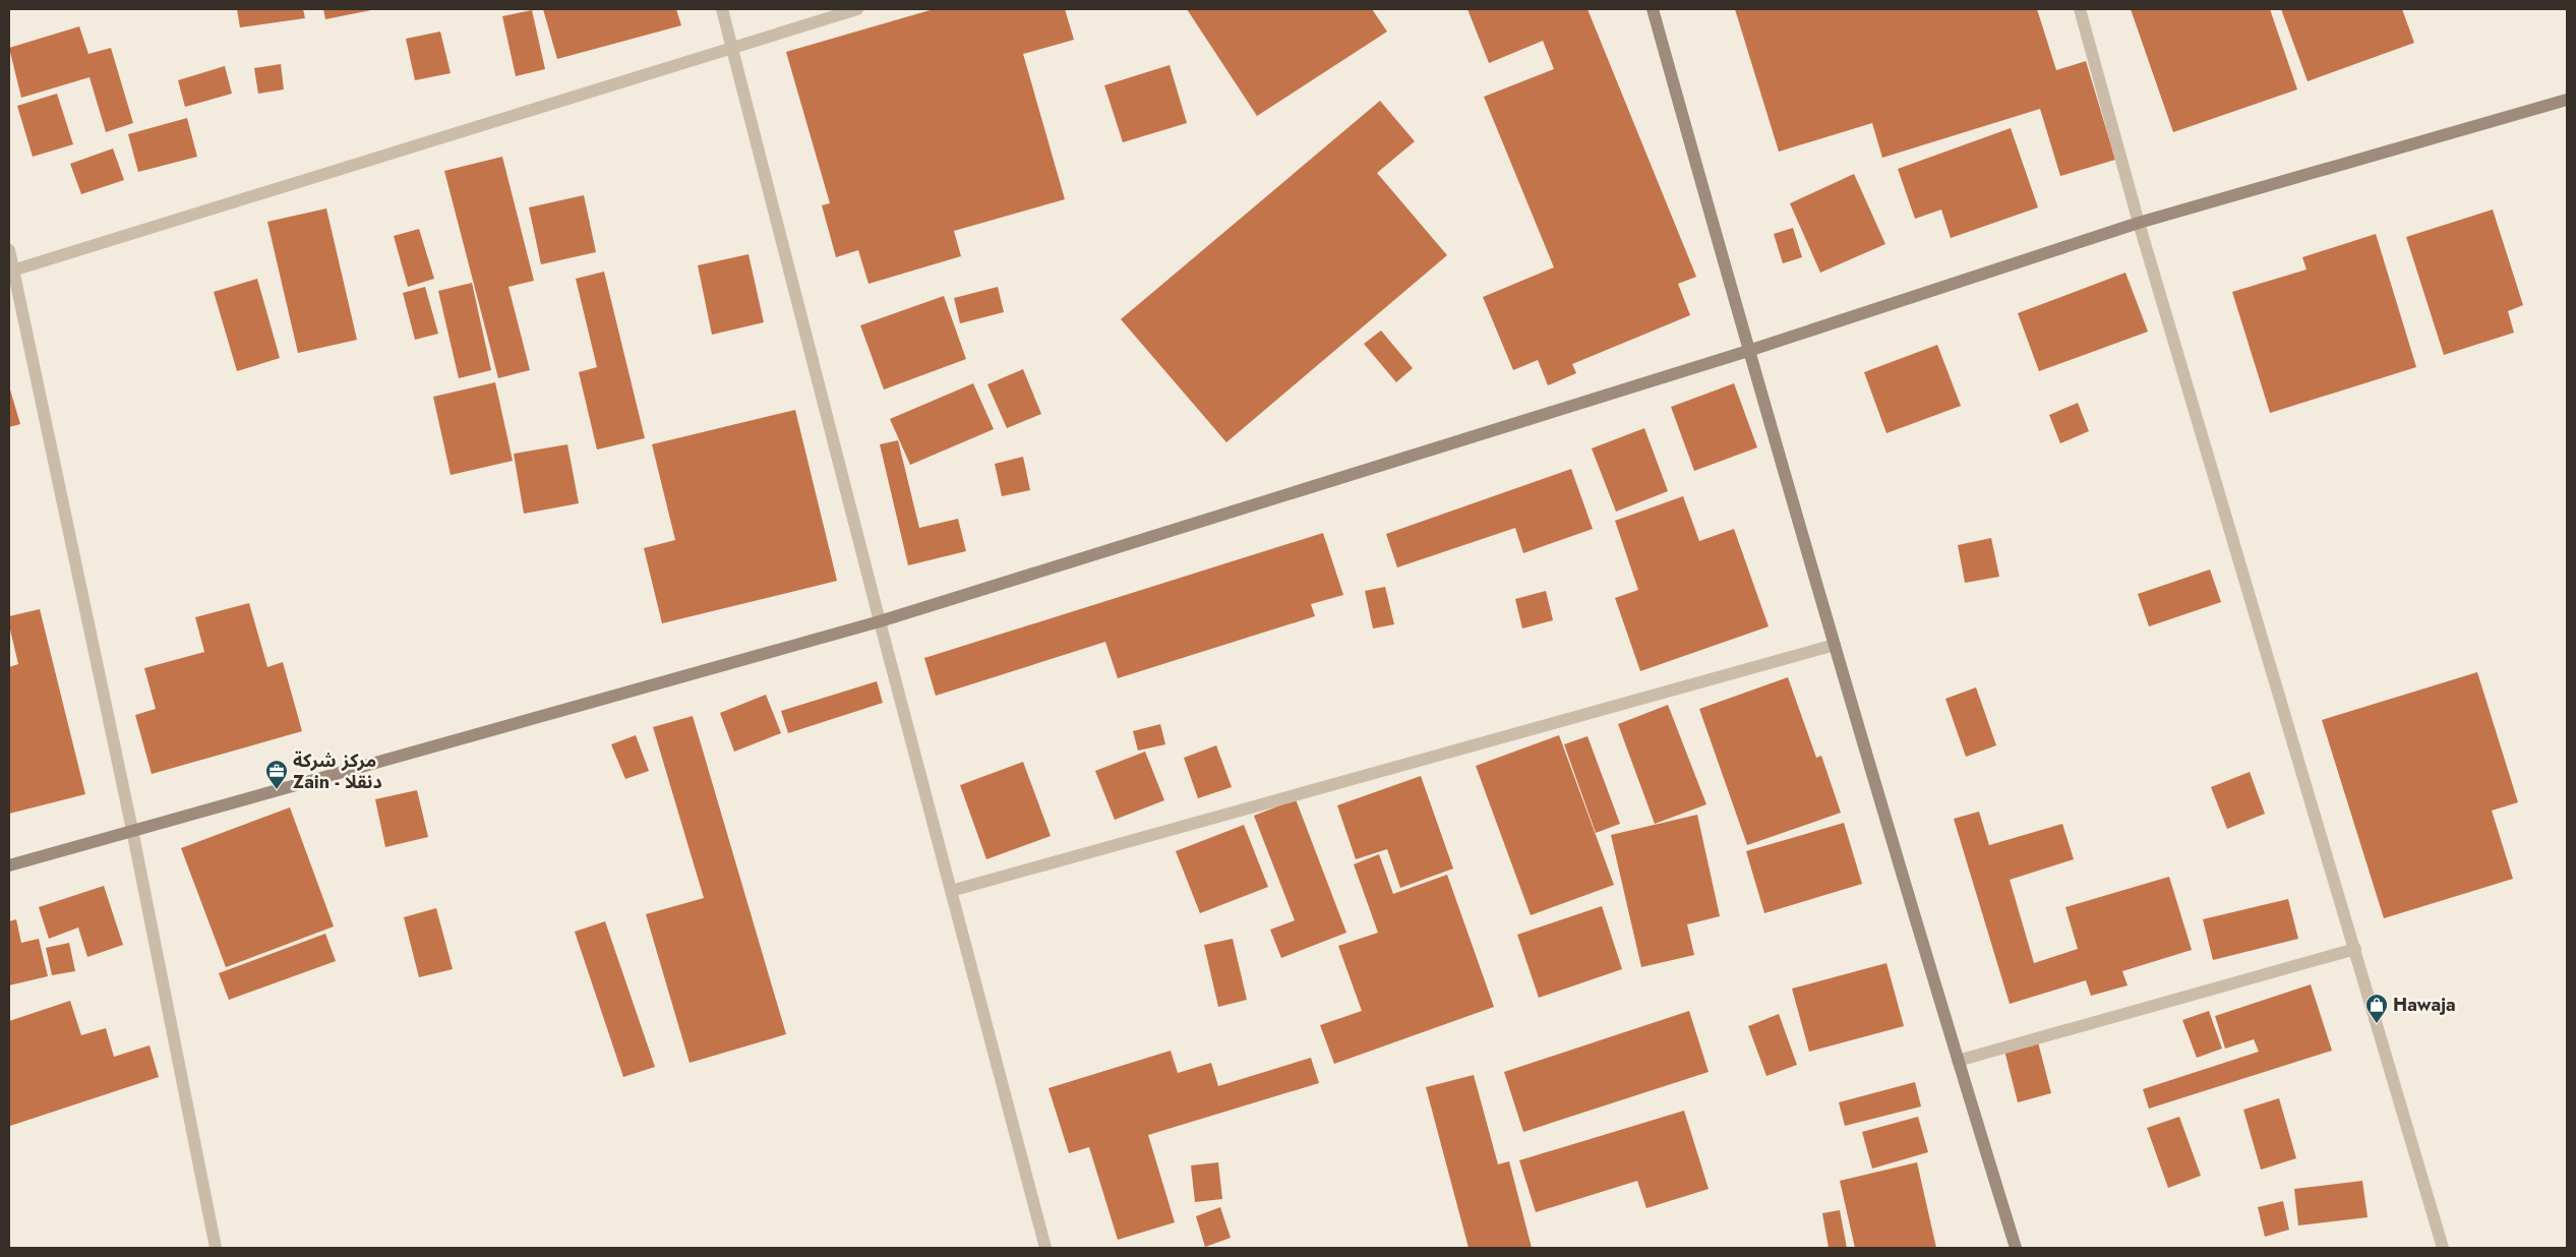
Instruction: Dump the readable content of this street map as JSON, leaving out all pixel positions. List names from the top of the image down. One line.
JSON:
{"places":{"office":["مركز شركة Zain - دنقلا"],"shop":["Hawaja"]}}
